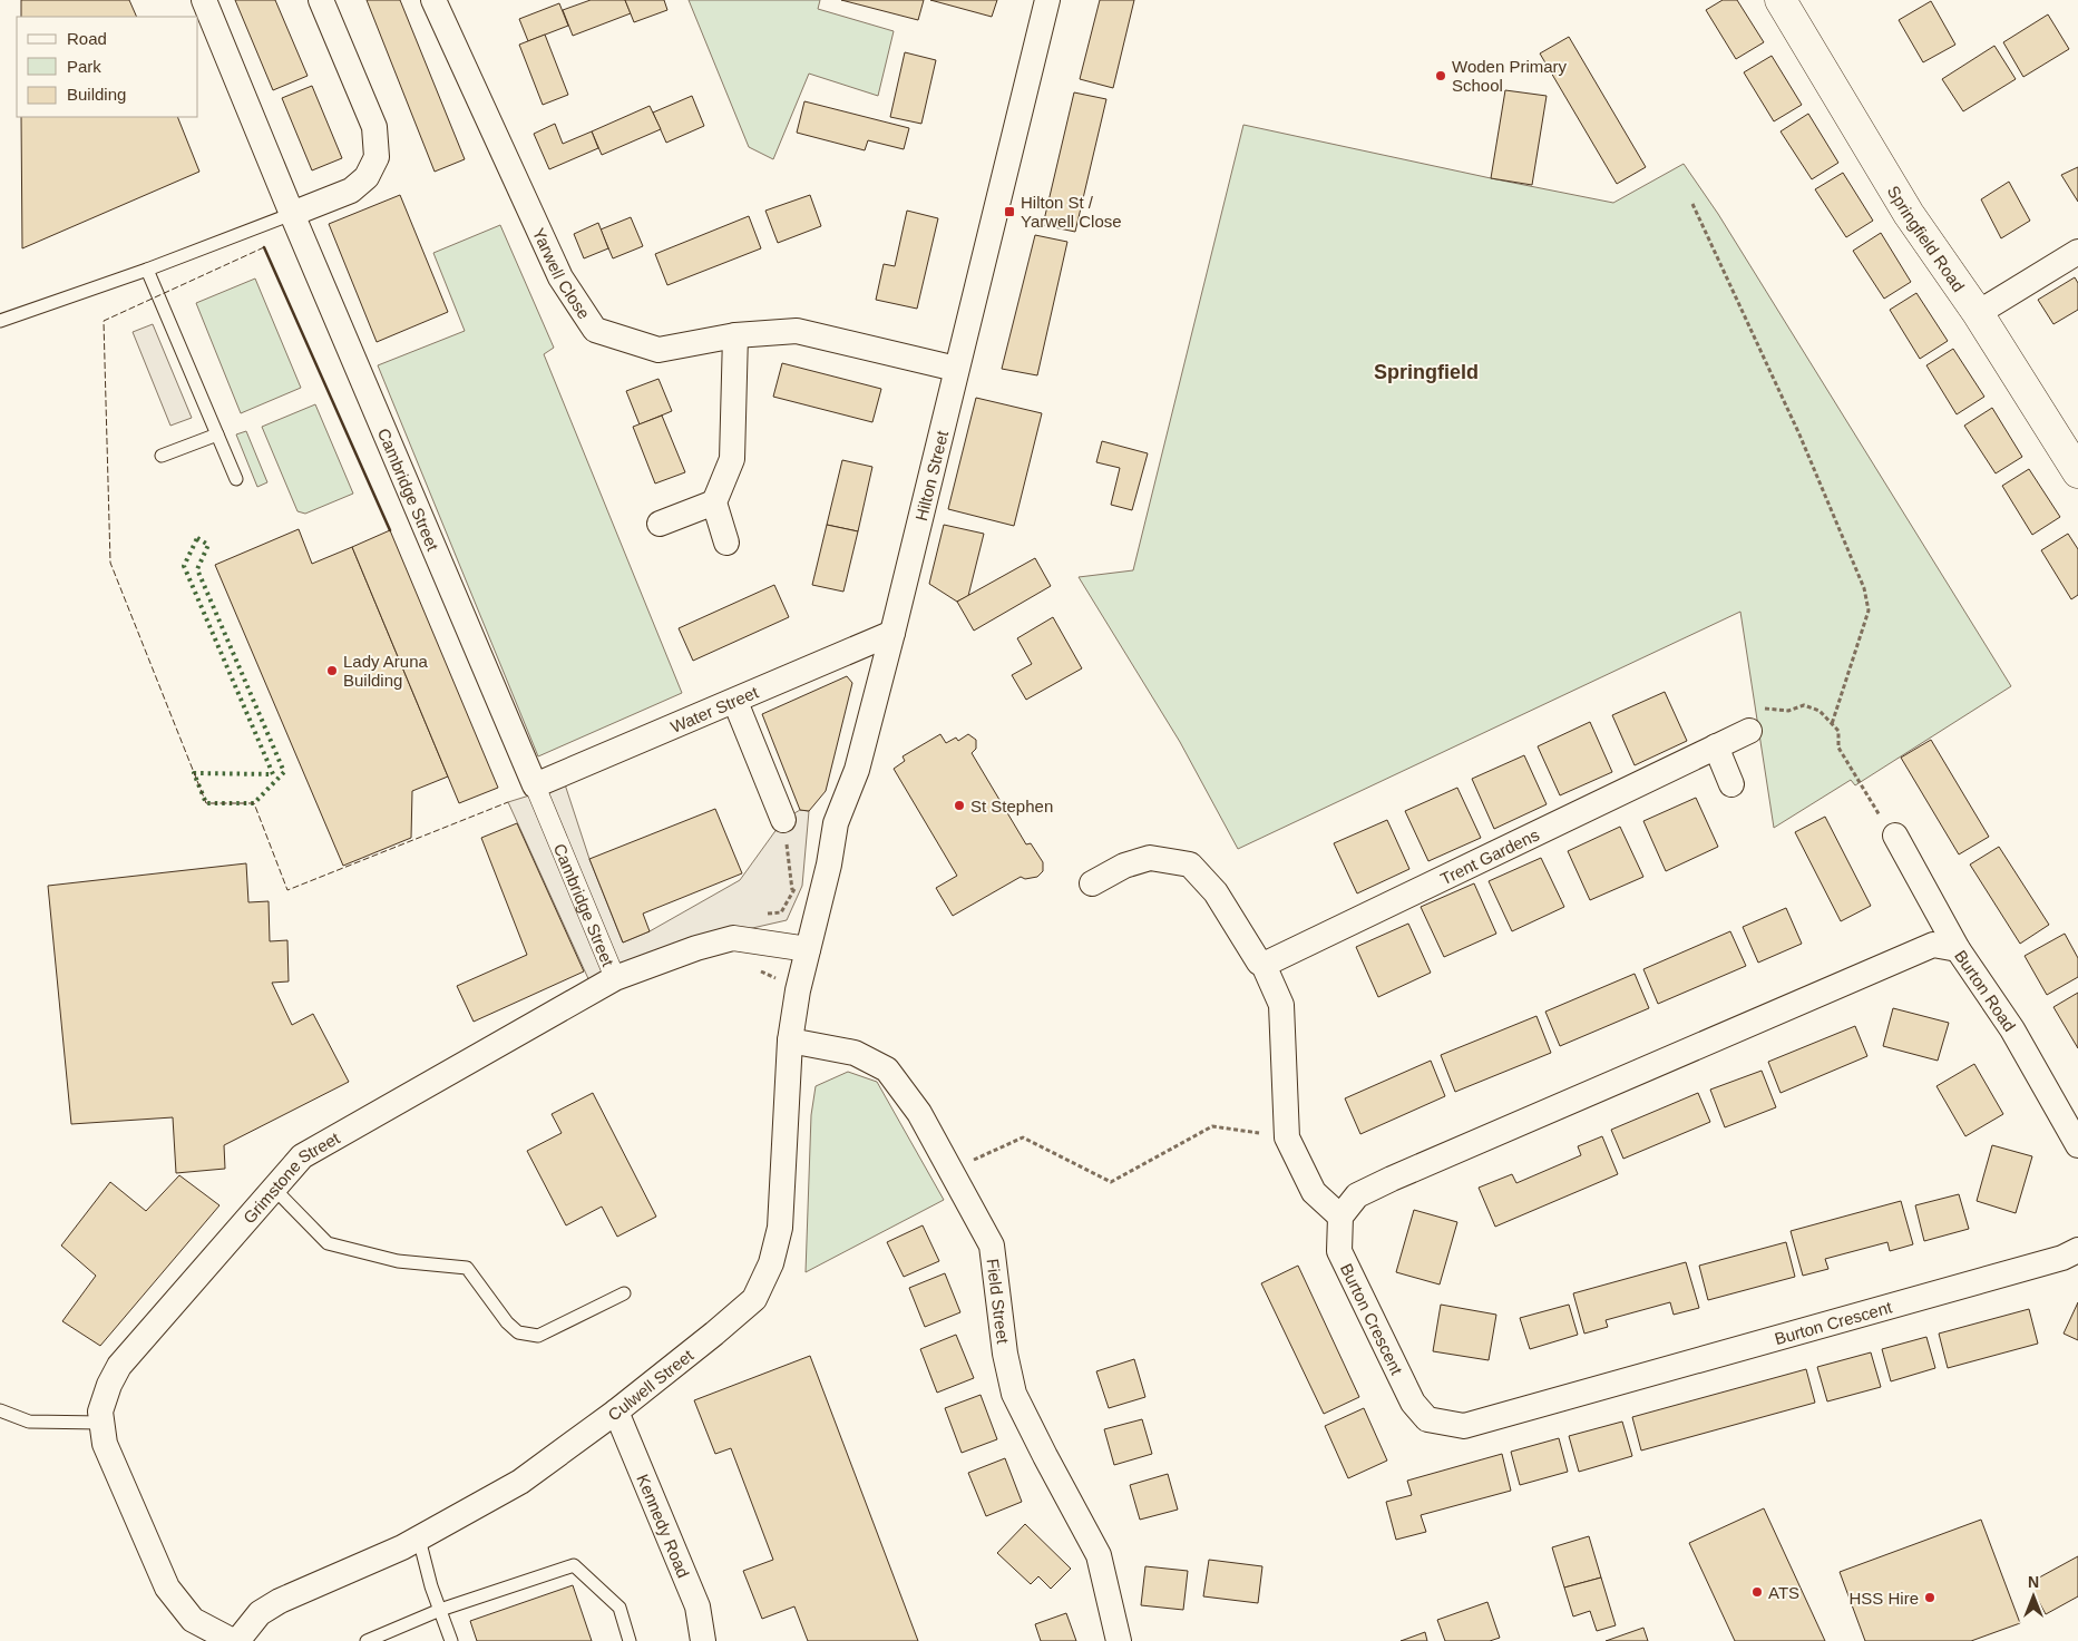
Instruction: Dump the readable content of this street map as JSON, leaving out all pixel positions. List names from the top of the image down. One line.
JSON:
{"streets":{"street":["Springfield Road","Yarwell Close","Hilton Street","Cambridge Street","Water Street","Trent Gardens","Burton Road","Grimstone Street","Field Street","Burton Crescent","Culwell Street","Kennedy Road"]},"crossings":[["Yarwell Close","Hilton Street"],["Hilton Street","Water Street"],["Hilton Street","Grimstone Street"],["Hilton Street","Culwell Street"],["Cambridge Street","Water Street"],["Cambridge Street","Grimstone Street"],["Grimstone Street","Culwell Street"],["Field Street","Culwell Street"],["Culwell Street","Kennedy Road"]],"districts":["Springfield"],"places":{"other":["Woden Primary School","Lady Aruna Building","St Stephen","ATS","HSS Hire"],"transit":["Hilton St / Yarwell Close"]},"legend":["Road","Park","Building"],"north":"top"}
